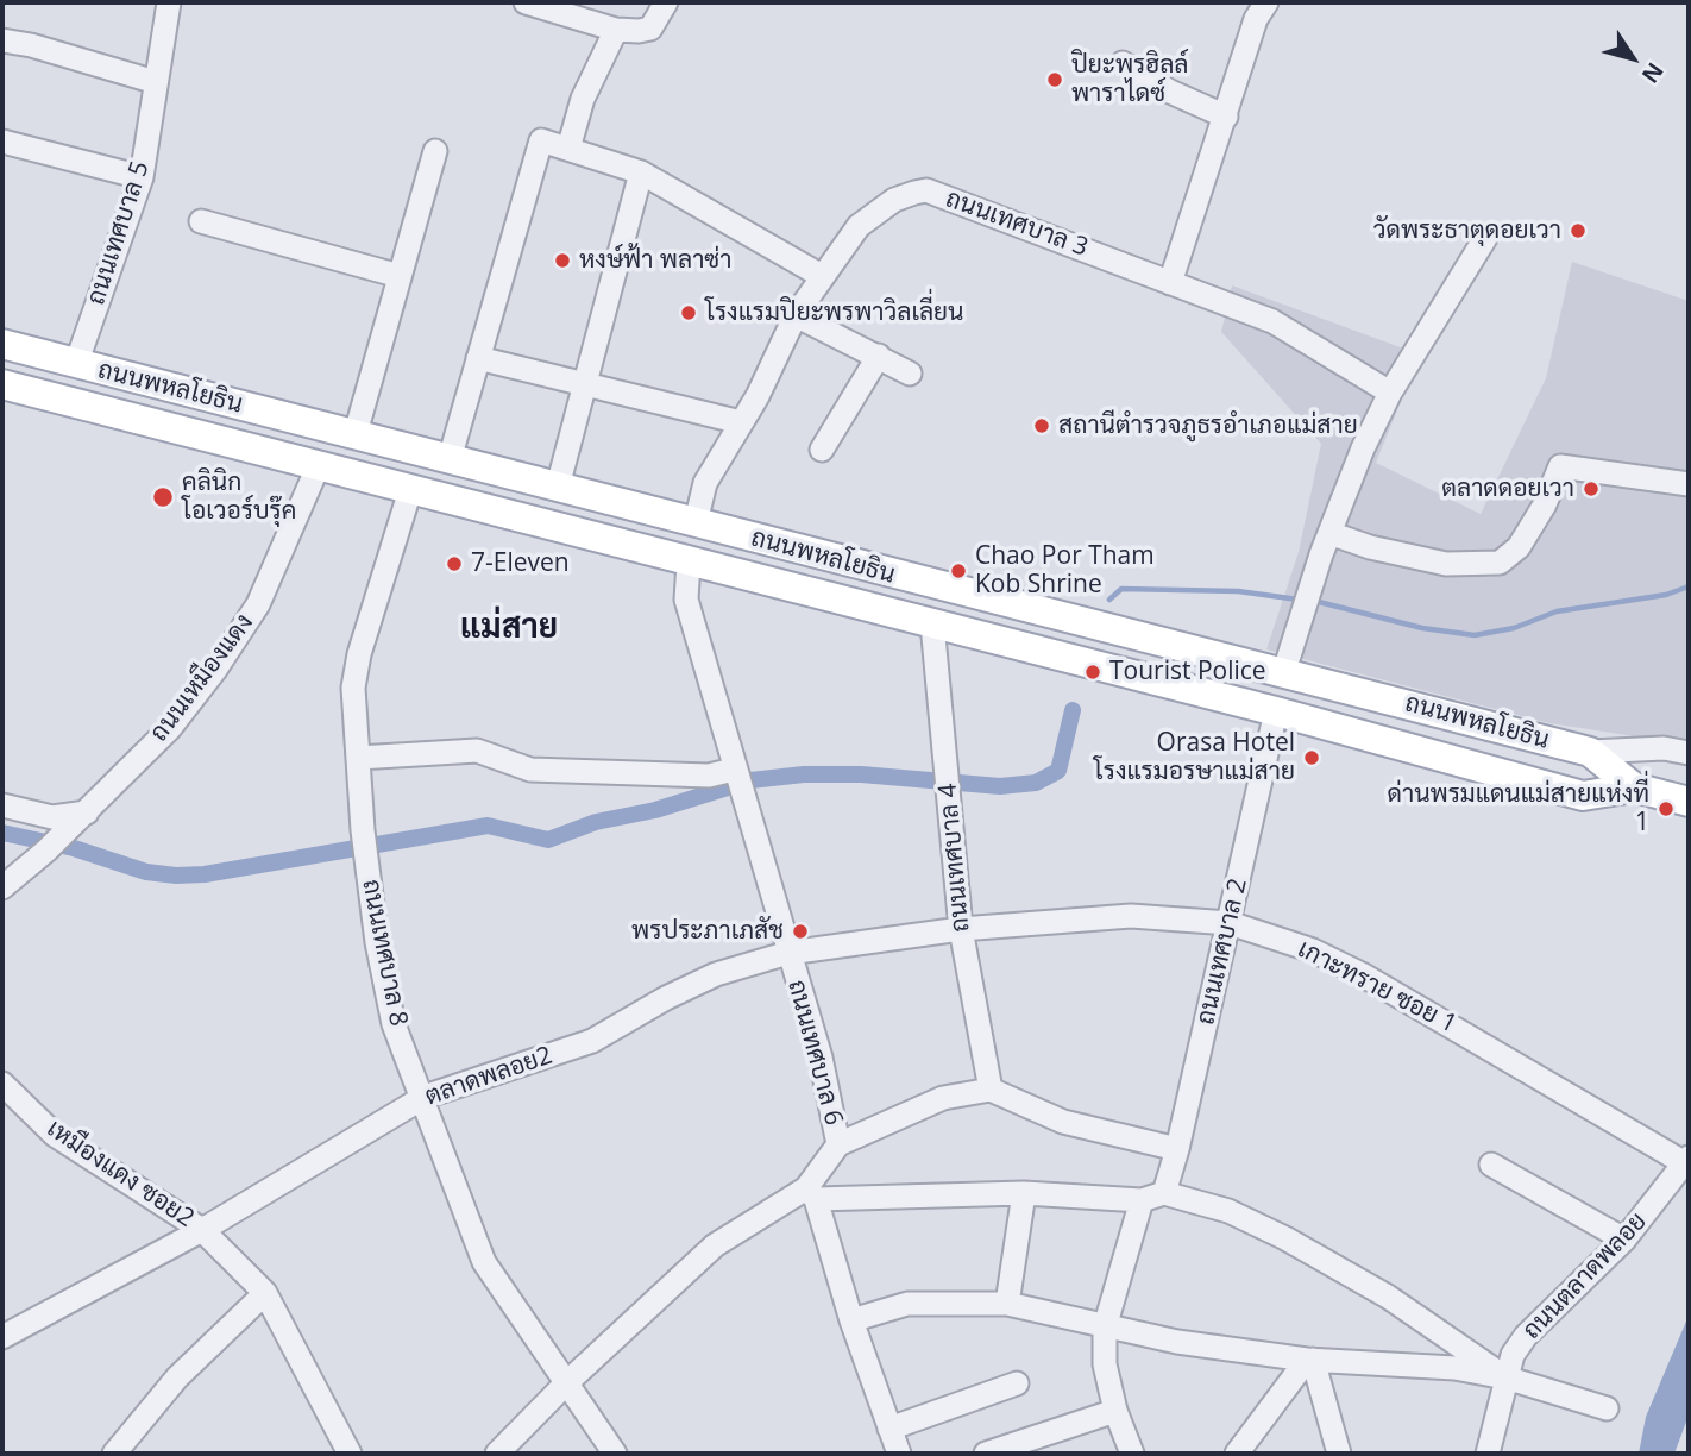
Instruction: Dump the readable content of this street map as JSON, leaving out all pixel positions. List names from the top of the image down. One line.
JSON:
{"streets":{"main road":["ถนนพหลโยธิน"],"street":["ถนนเทศบาล 3","ถนนเทศบาล 5","ถนนเหมืองแดง","ถนนเทศบาล 4","ถนนเทศบาล 2","ถนนเทศบาล 8","เกาะทราย ซอย 1","ถนนเทศบาล 6","ตลาดพลอย2","เหมืองแดง ซอย2","ถนนตลาดพลอย"]},"crossings":[["ถนนเทศบาล 3","ถนนพหลโยธิน"],["ถนนเทศบาล 5","ถนนพหลโยธิน"],["ถนนพหลโยธิน","ถนนเหมืองแดง"],["ถนนพหลโยธิน","ถนนเทศบาล 4"],["ถนนพหลโยธิน","ถนนเทศบาล 2"],["ถนนพหลโยธิน","ถนนเทศบาล 8"],["ถนนพหลโยธิน","ถนนเทศบาล 6"],["ถนนเทศบาล 4","เกาะทราย ซอย 1"],["ถนนเทศบาล 2","เกาะทราย ซอย 1"],["ถนนเทศบาล 8","ถนนเทศบาล 6"],["ถนนเทศบาล 8","ตลาดพลอย2"],["เกาะทราย ซอย 1","ถนนเทศบาล 6"],["เกาะทราย ซอย 1","ตลาดพลอย2"],["เกาะทราย ซอย 1","ถนนตลาดพลอย"],["ถนนเทศบาล 6","ตลาดพลอย2"],["ตลาดพลอย2","เหมืองแดง ซอย2"]],"districts":["แม่สาย"],"places":["ปิยะพรฮิลล์ พาราไดซ์","วัดพระธาตุดอยเวา","หงษ์ฟ้า พลาซ่า","โรงแรมปิยะพรพาวิลเลี่ยน","สถานีตำรวจภูธรอำเภอแม่สาย","ตลาดดอยเวา","คลินิก โอเวอร์บรุ๊ค","7-Eleven","Chao Por Tham Kob Shrine","Tourist Police","Orasa Hotel โรงแรมอรษาแม่สาย","ด่านพรมแดนแม่สายแห่งที่ 1","พรประภาเภสัช"],"north":"bottom right"}
